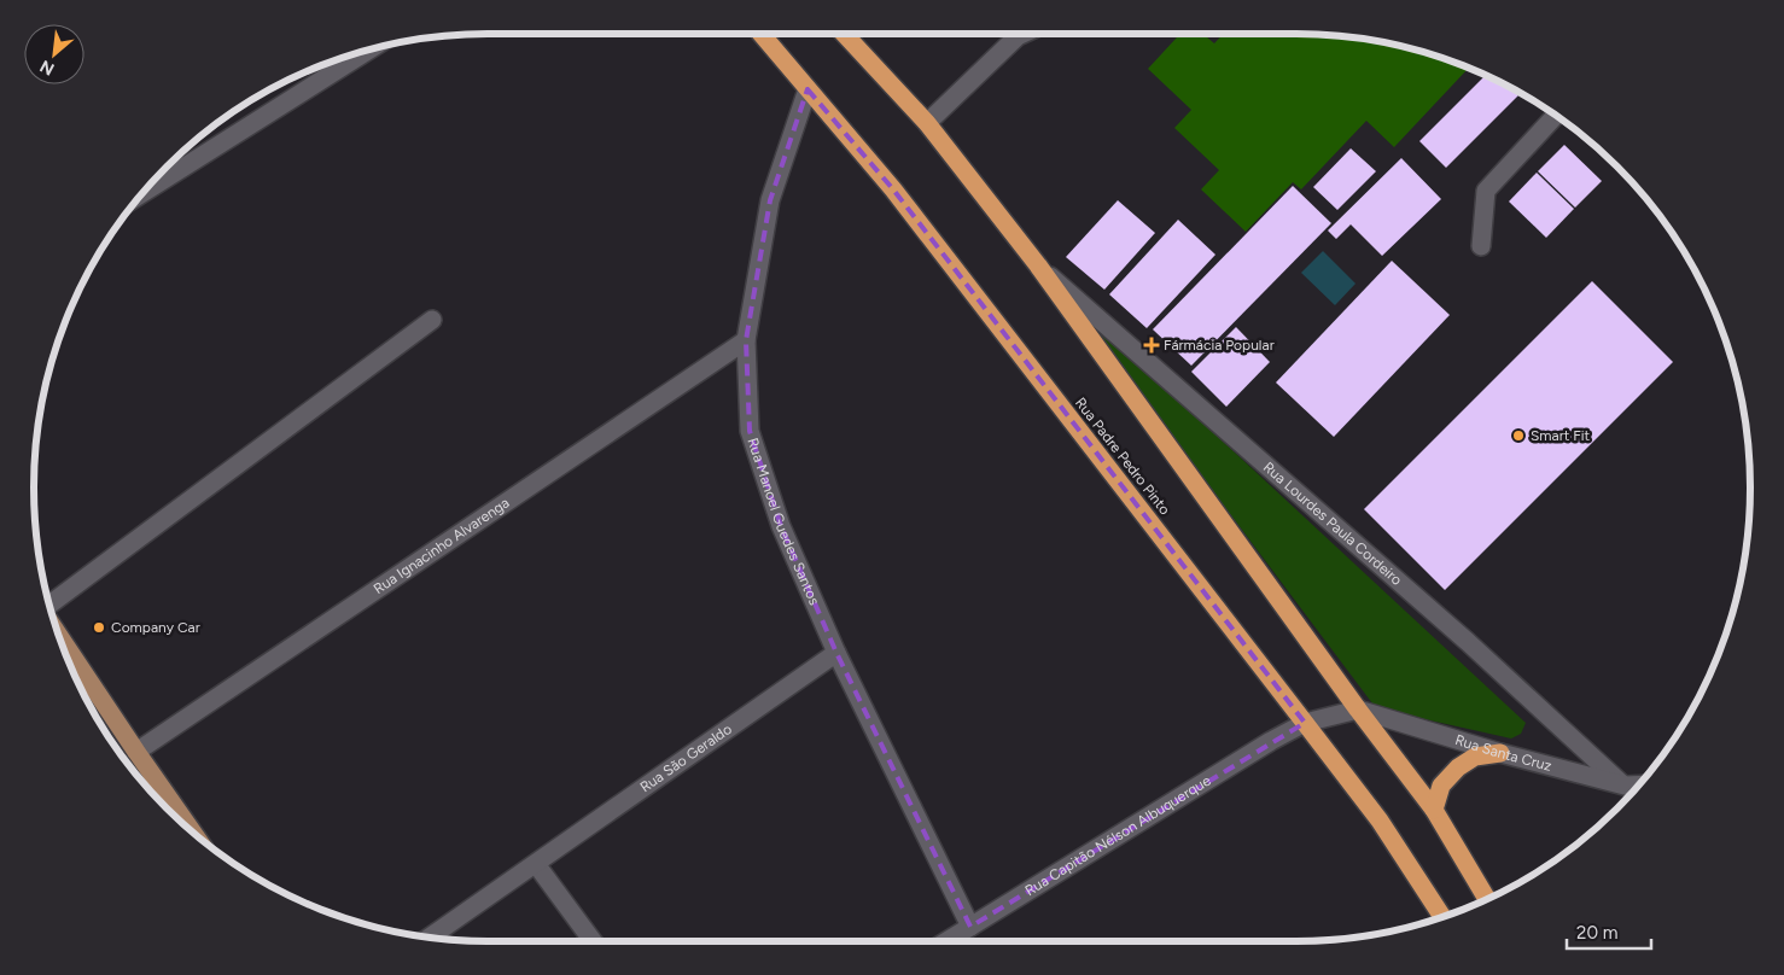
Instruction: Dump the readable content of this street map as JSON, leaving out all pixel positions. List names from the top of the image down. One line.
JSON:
{"streets":{"highway":["Rua Padre Pedro Pinto"],"street":["Rua Manoel Guedes Santos","Rua Lourdes Paula Cordeiro","Rua Ignacinho Alvarenga","Rua Santa Cruz","Rua São Geraldo","Rua Capitão Nélson Albuquerque"]},"crossings":[["Rua Padre Pedro Pinto","Rua Manoel Guedes Santos"],["Rua Padre Pedro Pinto","Rua Capitão Nélson Albuquerque"],["Rua Manoel Guedes Santos","Rua Ignacinho Alvarenga"],["Rua Manoel Guedes Santos","Rua São Geraldo"],["Rua Manoel Guedes Santos","Rua Capitão Nélson Albuquerque"],["Rua Lourdes Paula Cordeiro","Rua Santa Cruz"],["Rua Santa Cruz","Rua Capitão Nélson Albuquerque"]],"places":{"health":["Fármácia Popular"],"other":["Smart Fit","Company Car"]},"scale_bar":"20 m","north":"bottom left"}
